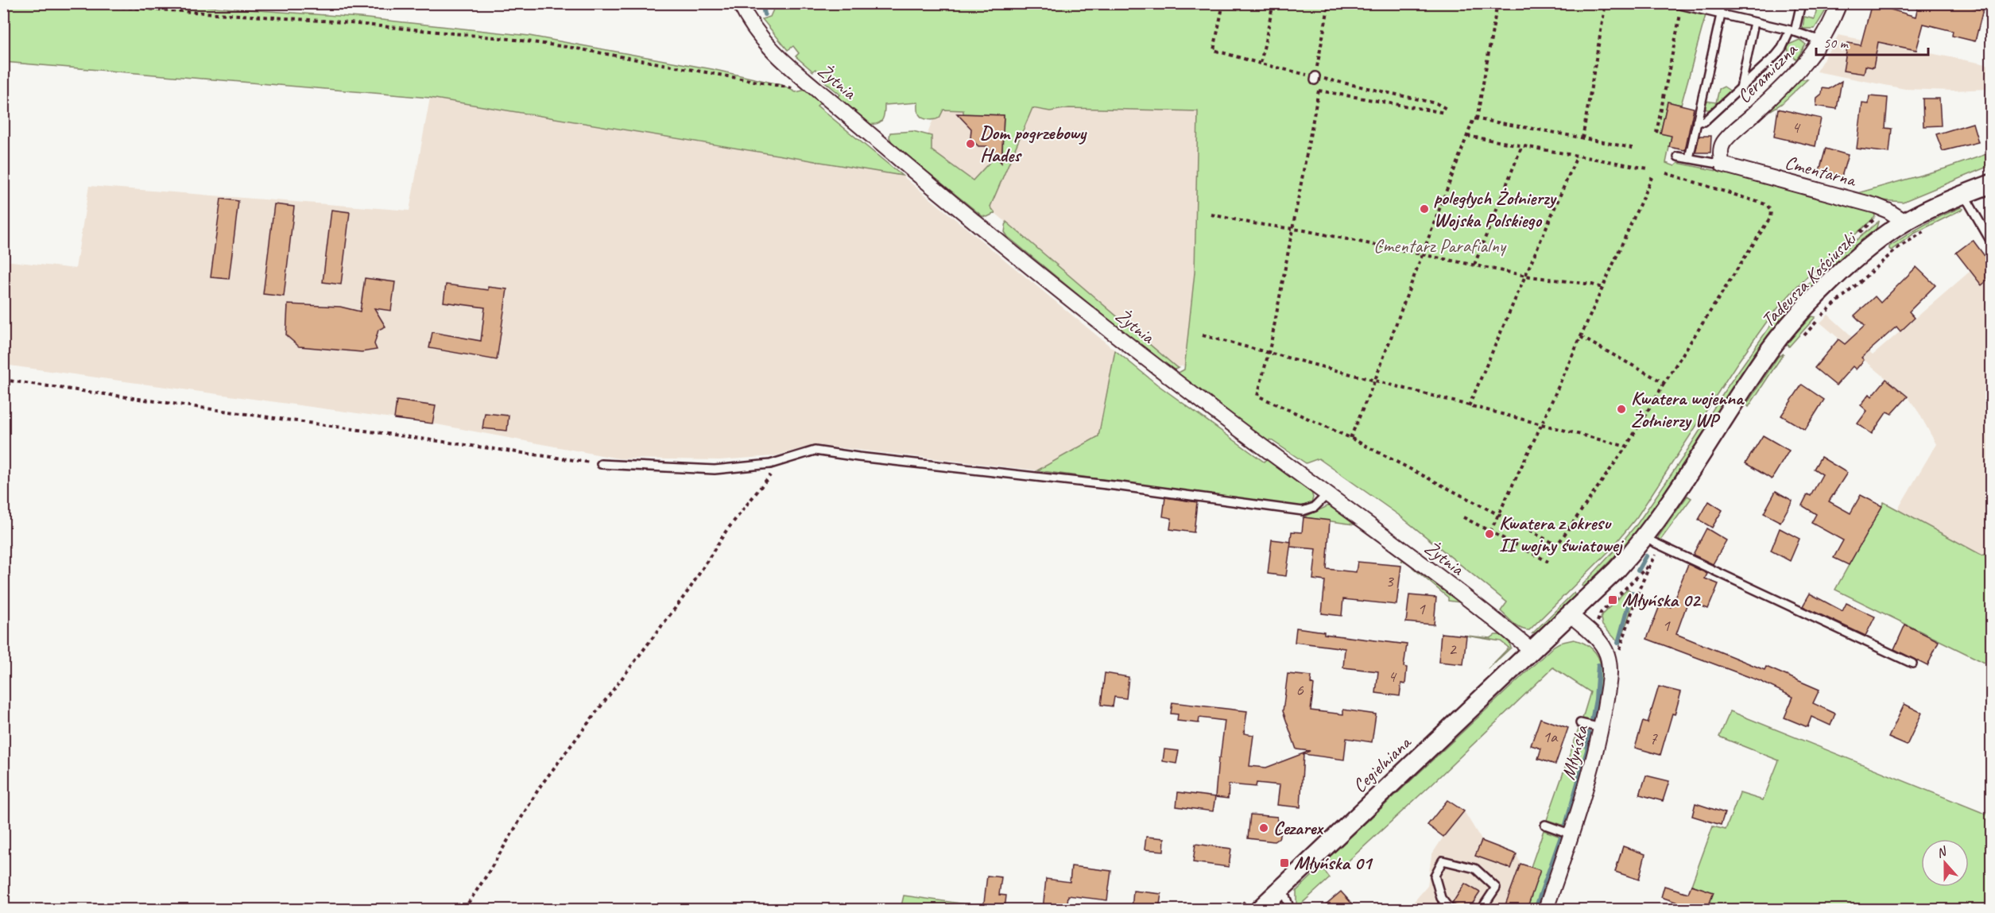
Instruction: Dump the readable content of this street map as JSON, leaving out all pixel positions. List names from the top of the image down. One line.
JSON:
{"streets":{"street":["Ceramiczna","Żytnia","Cmentarna","Tadeusza Kościuszki","Młyńska","Cegielniana"]},"crossings":[["Ceramiczna","Cmentarna"],["Żytnia","Tadeusza Kościuszki"],["Żytnia","Cegielniana"],["Cmentarna","Tadeusza Kościuszki"],["Tadeusza Kościuszki","Młyńska"],["Tadeusza Kościuszki","Cegielniana"]],"parks":["Cmentarz Parafialny"],"places":{"other":["Dom pogrzebowy Hades","poległych Żołnierzy Wojska Polskiego","Kwatera wojenna Żołnierzy WP","Kwatera z okresu II wojny światowej","Cezarex"],"transit":["Młyńska 02","Młyńska 01"]},"house_numbers":["4","3","1","1","2","4","6","1a","7"],"scale_bar":"50 m","north":"top"}
